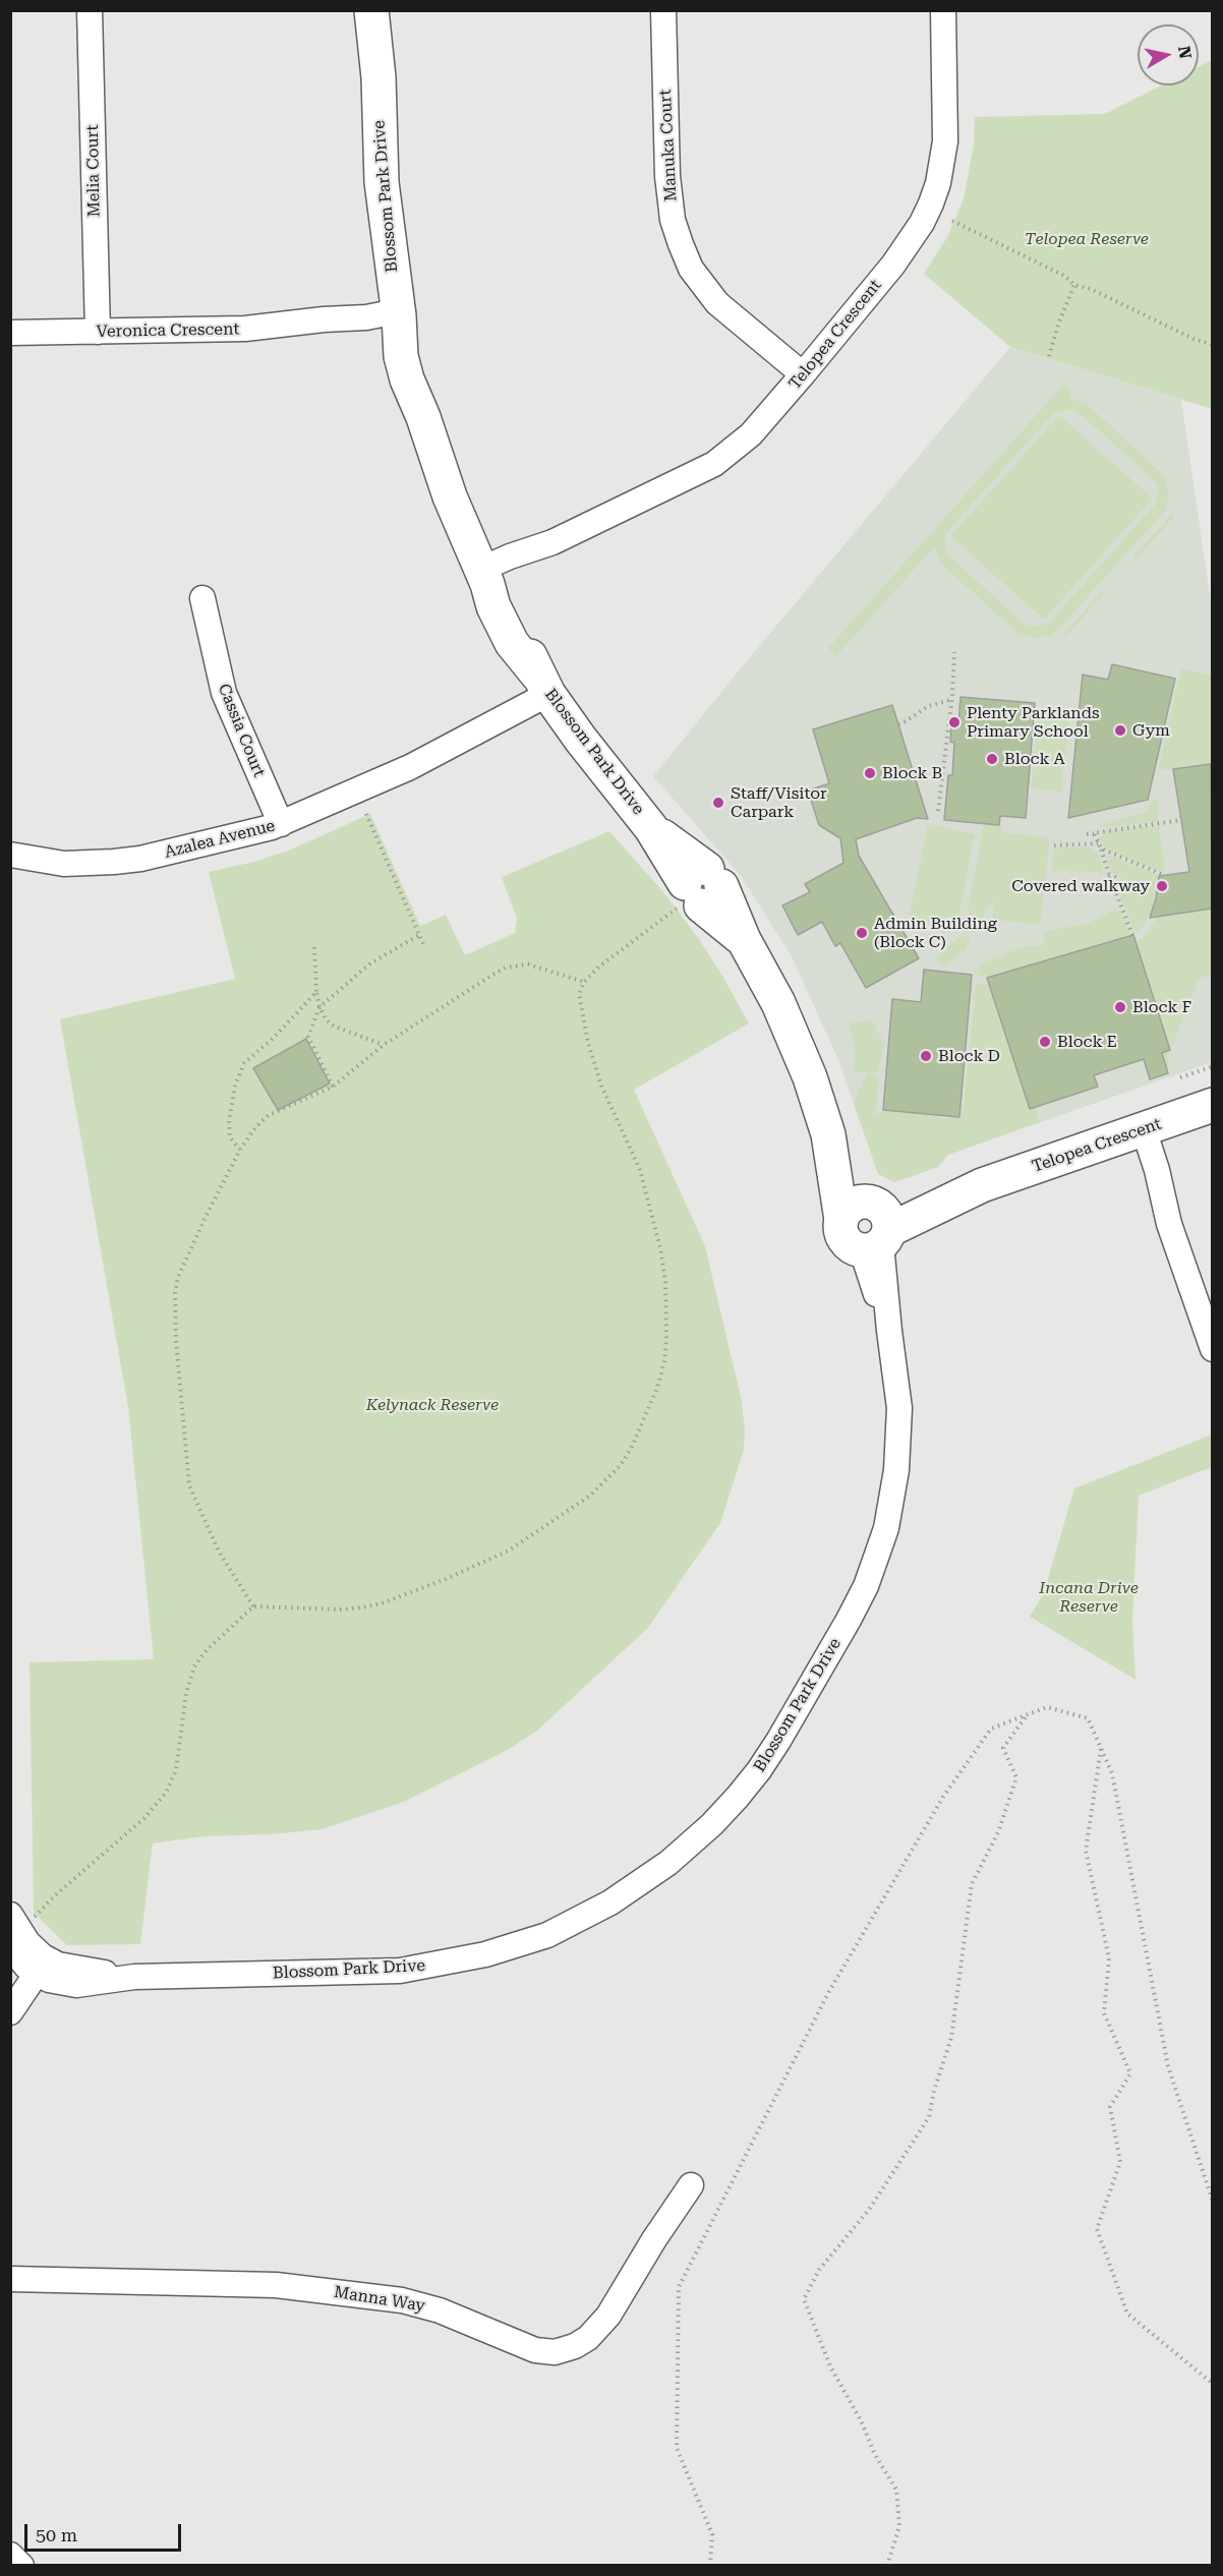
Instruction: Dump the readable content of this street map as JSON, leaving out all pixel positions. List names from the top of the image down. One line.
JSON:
{"streets":{"street":["Manuka Court","Melia Court","Blossom Park Drive","Veronica Crescent","Telopea Crescent","Cassia Court","Azalea Avenue","Manna Way"]},"crossings":[["Manuka Court","Telopea Crescent"],["Melia Court","Veronica Crescent"],["Blossom Park Drive","Veronica Crescent"],["Blossom Park Drive","Telopea Crescent"],["Blossom Park Drive","Azalea Avenue"],["Cassia Court","Azalea Avenue"]],"parks":["Telopea Reserve","Kelynack Reserve","Incana Drive Reserve"],"places":["Plenty Parklands Primary School","Gym","Block A","Block B","Staff/Visitor Carpark","Covered walkway","Admin Building (Block C)","Block F","Block E","Block D"],"scale_bar":"50 m","north":"right"}
